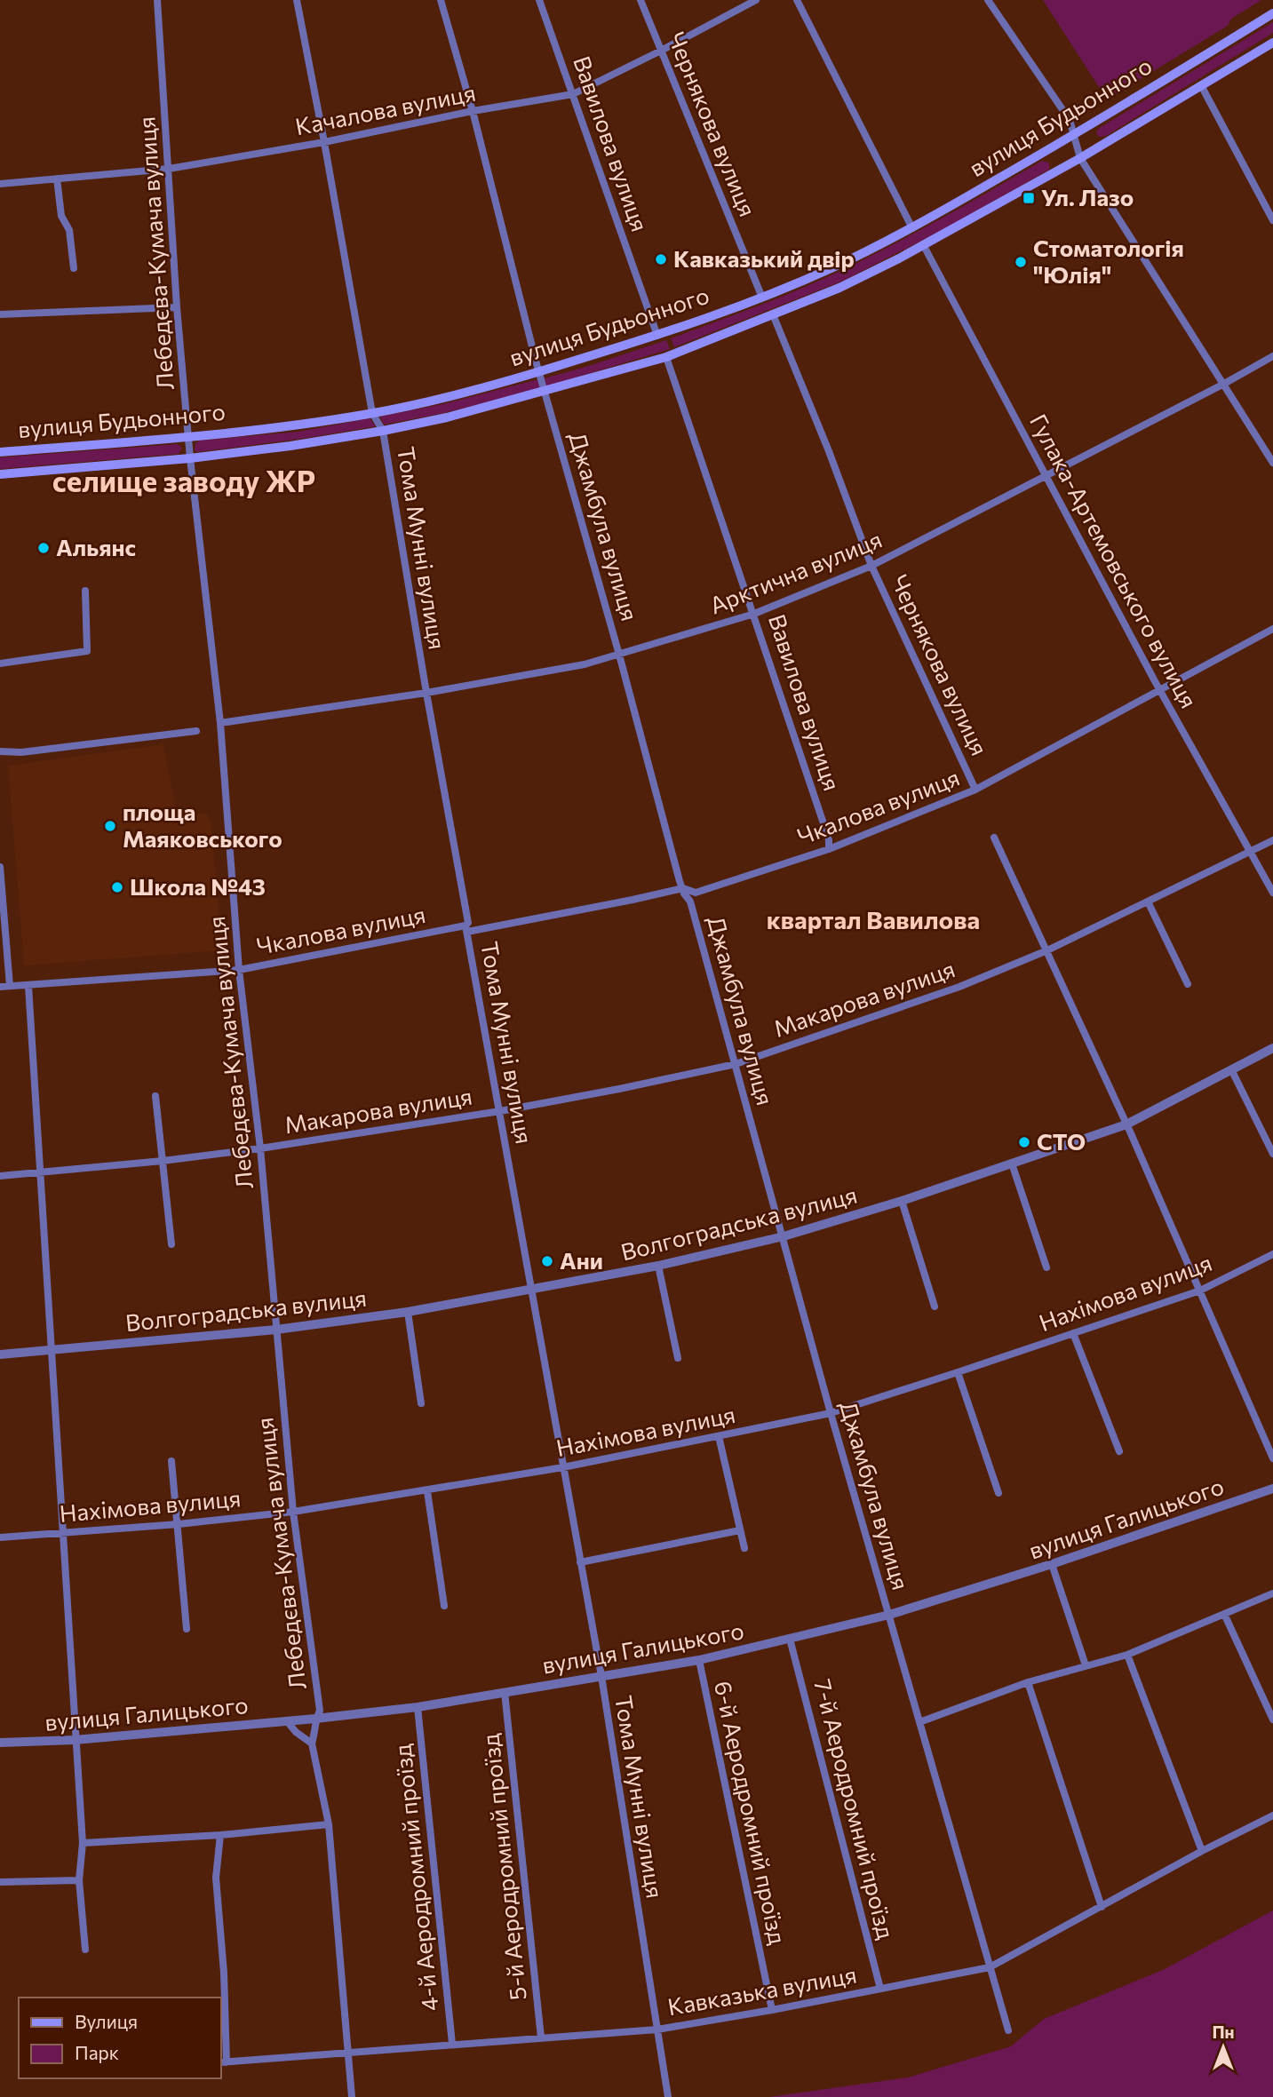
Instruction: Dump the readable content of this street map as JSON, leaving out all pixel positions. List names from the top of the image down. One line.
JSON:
{"streets":{"main road":["вулиця Будьонного"],"street":["Качалова вулиця","Чернякова вулиця","Вавилова вулиця","Лебедєва-Кумача вулиця","Джамбула вулиця","Тома Мунні вулиця","Гулака-Артемовського вулиця","Арктична вулиця","Чкалова вулиця","Макарова вулиця","Волгоградська вулиця","Нахімова вулиця","вулиця Галицького","7-й Аеродромний проїзд","6-й Аеродромний проїзд","5-й Аеродромний проїзд","4-й Аеродромний проїзд","Кавказька вулиця"]},"crossings":[["Качалова вулиця","Чернякова вулиця"],["Качалова вулиця","Вавилова вулиця"],["Качалова вулиця","Лебедєва-Кумача вулиця"],["Качалова вулиця","Джамбула вулиця"],["Качалова вулиця","Тома Мунні вулиця"],["вулиця Будьонного","Чернякова вулиця"],["вулиця Будьонного","Вавилова вулиця"],["вулиця Будьонного","Лебедєва-Кумача вулиця"],["вулиця Будьонного","Джамбула вулиця"],["вулиця Будьонного","Тома Мунні вулиця"],["вулиця Будьонного","Гулака-Артемовського вулиця"],["Чернякова вулиця","Арктична вулиця"],["Чернякова вулиця","Чкалова вулиця"],["Вавилова вулиця","Арктична вулиця"],["Вавилова вулиця","Чкалова вулиця"],["Лебедєва-Кумача вулиця","Арктична вулиця"],["Лебедєва-Кумача вулиця","Чкалова вулиця"],["Лебедєва-Кумача вулиця","Макарова вулиця"],["Лебедєва-Кумача вулиця","Волгоградська вулиця"],["Лебедєва-Кумача вулиця","Нахімова вулиця"],["Лебедєва-Кумача вулиця","вулиця Галицького"],["Лебедєва-Кумача вулиця","Кавказька вулиця"],["Джамбула вулиця","Арктична вулиця"],["Джамбула вулиця","Чкалова вулиця"],["Джамбула вулиця","Макарова вулиця"],["Джамбула вулиця","Волгоградська вулиця"],["Джамбула вулиця","Нахімова вулиця"],["Джамбула вулиця","вулиця Галицького"],["Джамбула вулиця","Кавказька вулиця"],["Тома Мунні вулиця","Арктична вулиця"],["Тома Мунні вулиця","Чкалова вулиця"],["Тома Мунні вулиця","Макарова вулиця"],["Тома Мунні вулиця","Волгоградська вулиця"],["Тома Мунні вулиця","Нахімова вулиця"],["Тома Мунні вулиця","вулиця Галицького"],["Тома Мунні вулиця","Кавказька вулиця"],["Гулака-Артемовського вулиця","Арктична вулиця"],["Гулака-Артемовського вулиця","Чкалова вулиця"],["Гулака-Артемовського вулиця","Макарова вулиця"],["вулиця Галицького","7-й Аеродромний проїзд"],["вулиця Галицького","6-й Аеродромний проїзд"],["вулиця Галицького","5-й Аеродромний проїзд"],["вулиця Галицького","4-й Аеродромний проїзд"],["7-й Аеродромний проїзд","Кавказька вулиця"],["6-й Аеродромний проїзд","Кавказька вулиця"],["5-й Аеродромний проїзд","Кавказька вулиця"],["4-й Аеродромний проїзд","Кавказька вулиця"]],"districts":["селище заводу ЖР","квартал Вавилова"],"places":{"transit":["Ул. Лазо"],"other":["Кавказький двір","Стоматологія \"Юлія\"","Альянс","площа Маяковського","Школа №43","СТО","Ани"]},"legend":["Вулиця","Парк"],"north":"top"}
